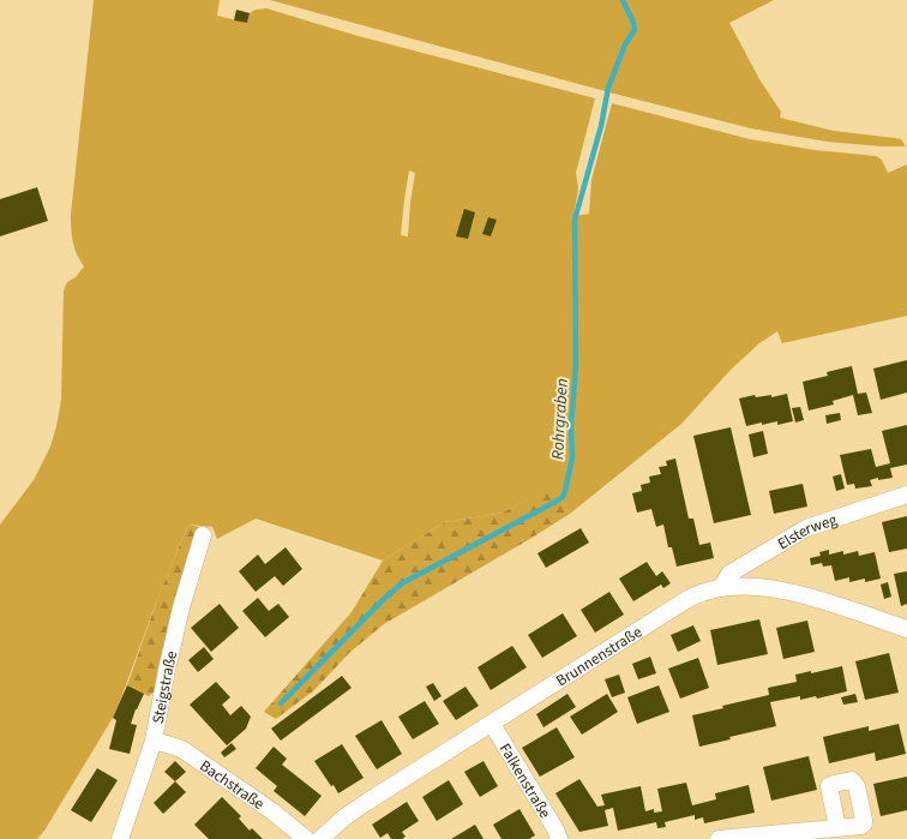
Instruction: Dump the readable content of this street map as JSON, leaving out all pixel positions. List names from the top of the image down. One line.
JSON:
{"streets":{"street":["Elsterweg","Brunnenstraße","Steigstraße","Falkenstraße","Bachstraße"]},"crossings":[["Elsterweg","Brunnenstraße"],["Brunnenstraße","Falkenstraße"],["Steigstraße","Bachstraße"]],"water":["Rohrgraben"]}
